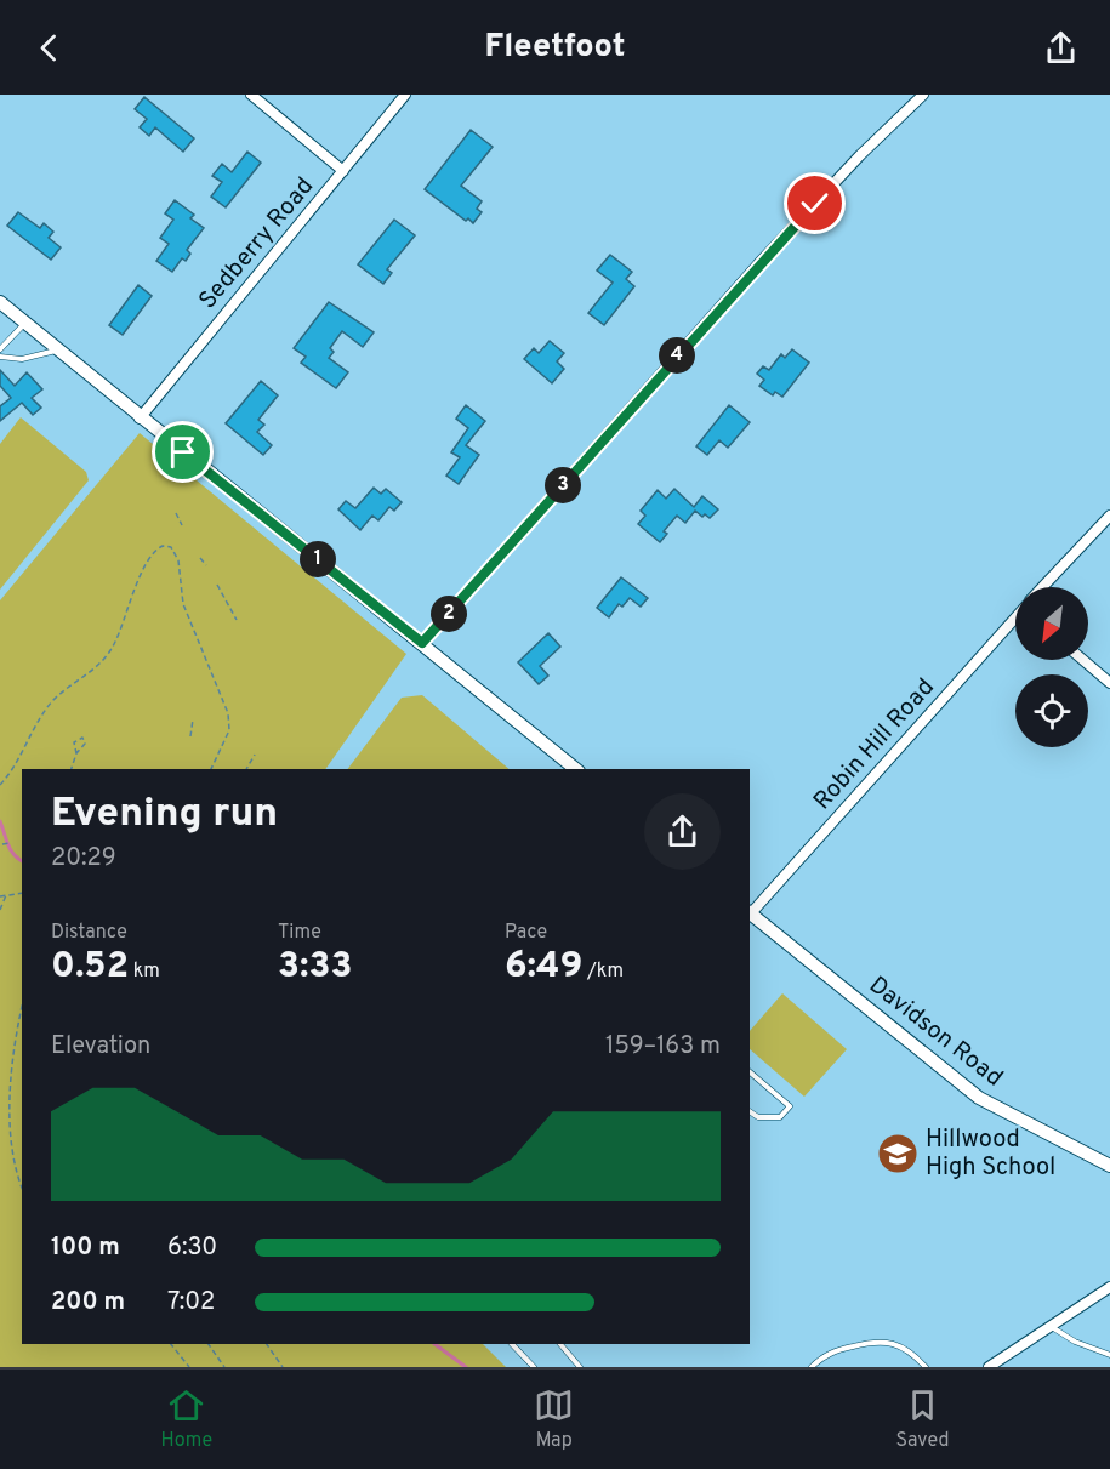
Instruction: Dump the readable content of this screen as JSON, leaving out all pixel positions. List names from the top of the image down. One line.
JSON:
{"streets":{"street":["Sedberry Road","Robin Hill Road","Davidson Road"]},"places":{"school or university":["Hillwood High School"]},"north":"bottom left","page":{"header":"Fleetfoot","pins":["4","3","1","2"],"heading":["Evening run","20:29"],"stats":[["Distance","0.52 km"],["Time","3:33"],["Pace","6:49 /km"]],"chart":["Elevation","159–163 m"],"list":[{"name":"100 m","note":"6:30"},{"name":"200 m","note":"7:02"}],"tabs":["Home","Map","Saved"]}}
